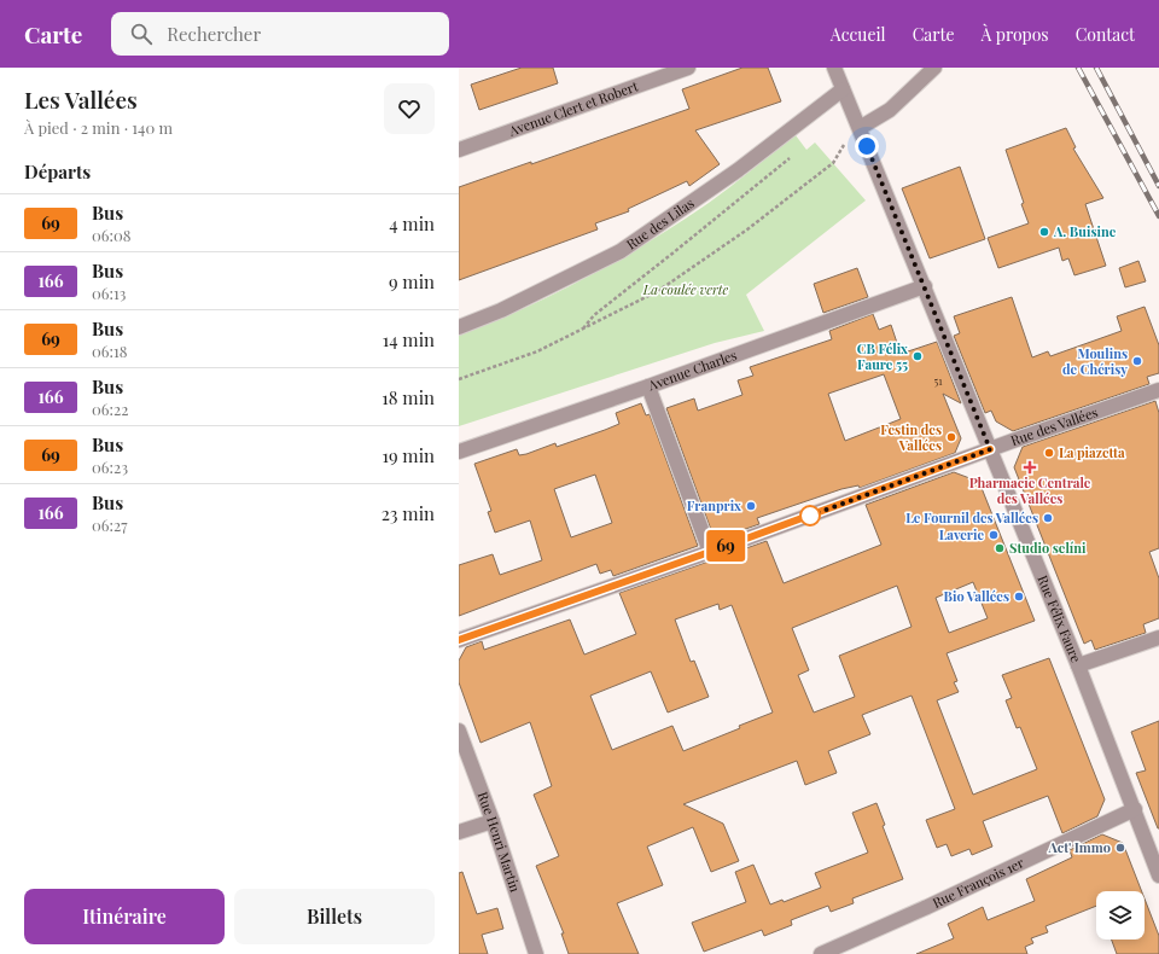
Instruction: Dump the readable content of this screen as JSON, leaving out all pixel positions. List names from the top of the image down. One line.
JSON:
{"streets":{"street":["Avenue Clert et Robert","Rue des Lilas","Avenue Charles","Rue des Vallées","Rue Félix Faure","Rue Henri Martin","Rue François 1er"]},"crossings":[["Rue des Lilas","Rue Félix Faure"],["Avenue Charles","Rue Félix Faure"],["Rue des Vallées","Rue Félix Faure"],["Rue Félix Faure","Rue François 1er"]],"parks":["La coulée verte"],"places":{"other":["A. Buisine","CB Félix Faure 55","Moulins de Chérisy","Festin des Vallées","La piazetta","Franprix","Le Fournil des Vallées","Laverie","Studio selíni","Bio Vallées","Act' Immo"],"health":["Pharmacie Centrale des Vallées"]},"lines":["bus line 69"],"house_numbers":["51"],"page":{"header":"Carte","search":"Rechercher","nav":["Accueil","Carte","À propos","Contact"],"heading":[["Les Vallées","À pied · 2 min · 140 m"],"Départs"],"on_map":"69","list":[{"mark":"69","name":"Bus","note":"06:08","value":"4 min"},{"mark":"166","name":"Bus","note":"06:13","value":"9 min"},{"mark":"69","name":"Bus","note":"06:18","value":"14 min"},{"mark":"166","name":"Bus","note":"06:22","value":"18 min"},{"mark":"69","name":"Bus","note":"06:23","value":"19 min"},{"mark":"166","name":"Bus","note":"06:27","value":"23 min"}],"buttons":["Itinéraire","Billets"]}}
